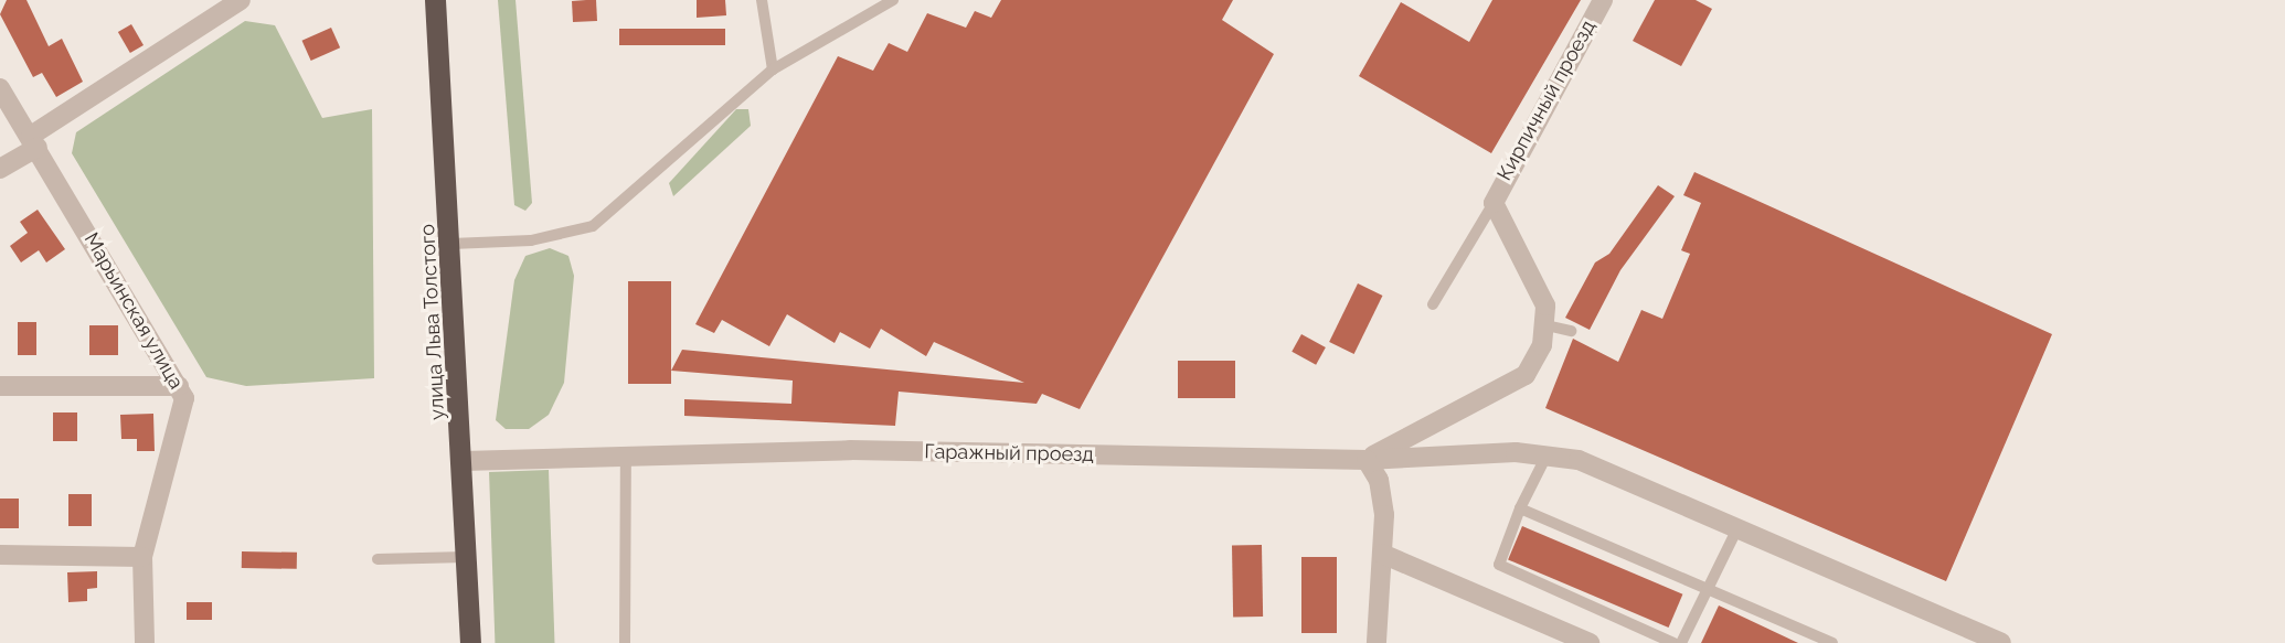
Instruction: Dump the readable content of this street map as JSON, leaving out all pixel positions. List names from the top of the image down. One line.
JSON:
{"streets":{"highway":["улица Льва Толстого"],"street":["Кирпичный проезд","Марьинская улица","Гаражный проезд"]},"crossings":[["улица Льва Толстого","Гаражный проезд"]]}
